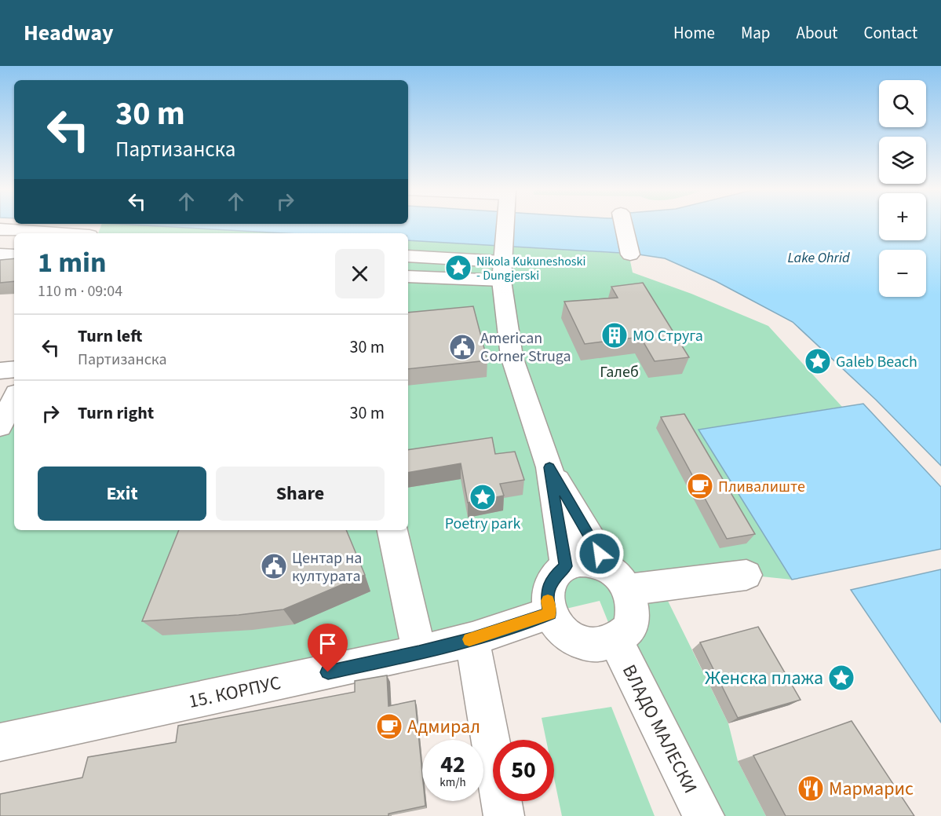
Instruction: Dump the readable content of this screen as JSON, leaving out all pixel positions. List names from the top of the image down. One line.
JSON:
{"streets":{"street":["15. КОРПУС","ВЛАДО МАЛЕСКИ"]},"crossings":[["15. КОРПУС","ВЛАДО МАЛЕСКИ"]],"water":["Lake Ohrid"],"parks":["Галеб"],"places":{"place":["Nikola Kukuneshoski - Dungjerski","Galeb Beach","Poetry park","Женска плажа"],"building":["МО Струга"],"public building":["American Corner Struga","Центар на културата"],"cafe":["Пливалиште","Адмирал"],"restaurant":["Мармарис"]},"page":{"header":"Headway","nav":["Home","Map","About","Contact"],"map_buttons":["+","−"],"turn":["30 m","Партизанска"],"heading":["1 min","110 m · 09:04"],"list":[{"name":"Turn left","note":"Партизанска","value":"30 m"},{"name":"Turn right","value":"30 m"}],"buttons":["Exit","Share"],"speed":"42 km/h","limit":"50"}}
